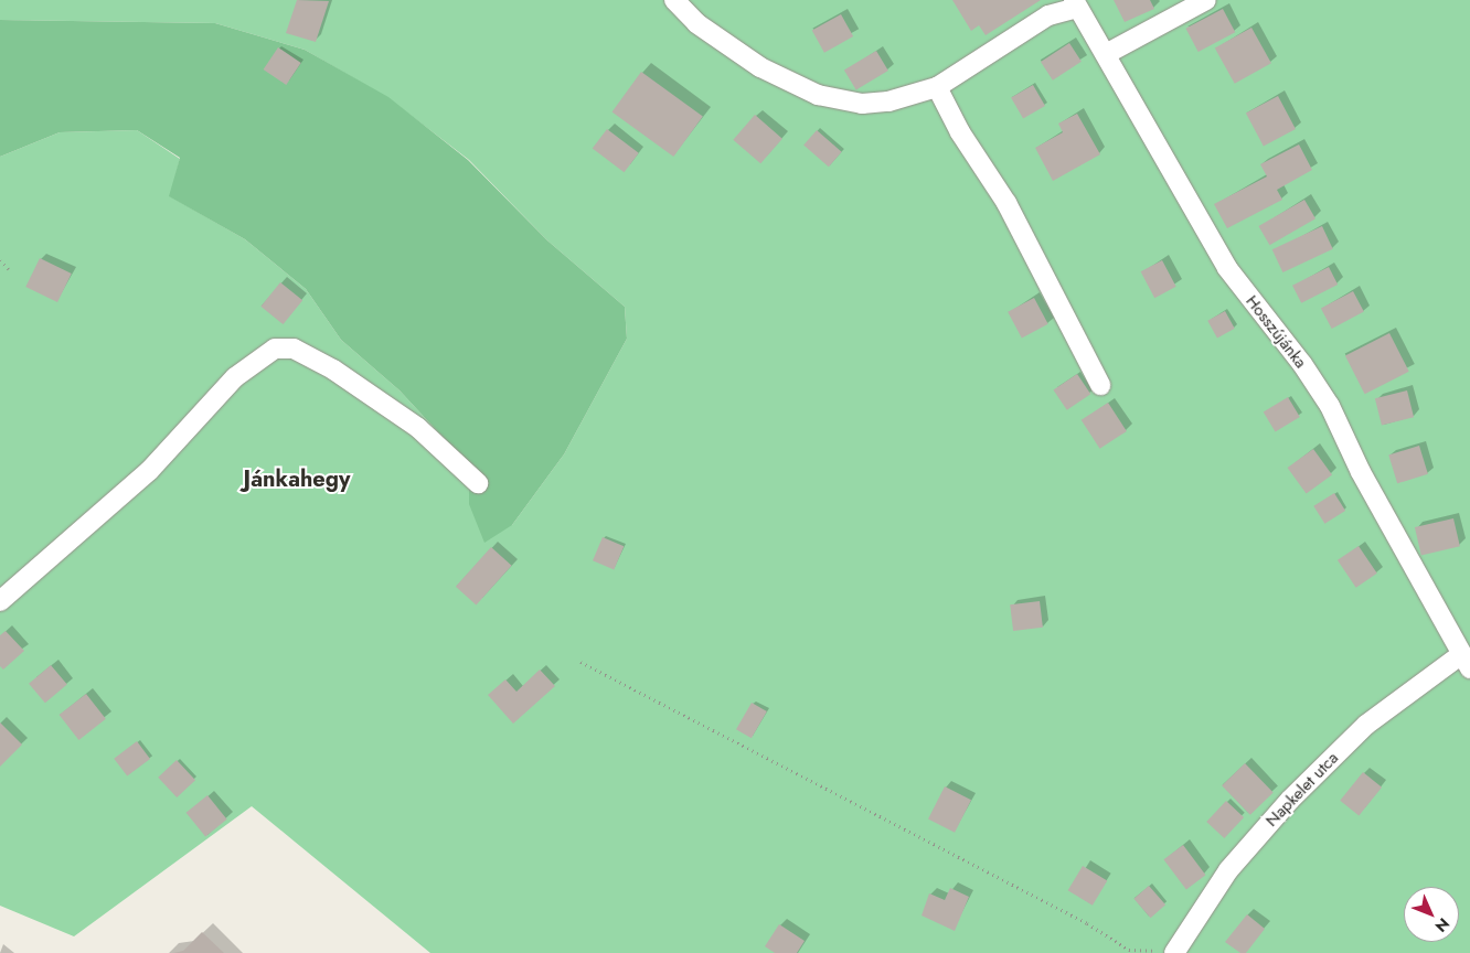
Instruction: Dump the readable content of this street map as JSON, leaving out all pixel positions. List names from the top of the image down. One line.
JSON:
{"streets":{"street":["Hosszújánka","Napkelet utca"]},"crossings":[["Hosszújánka","Napkelet utca"]],"districts":["Jánkahegy"],"north":"bottom right"}
